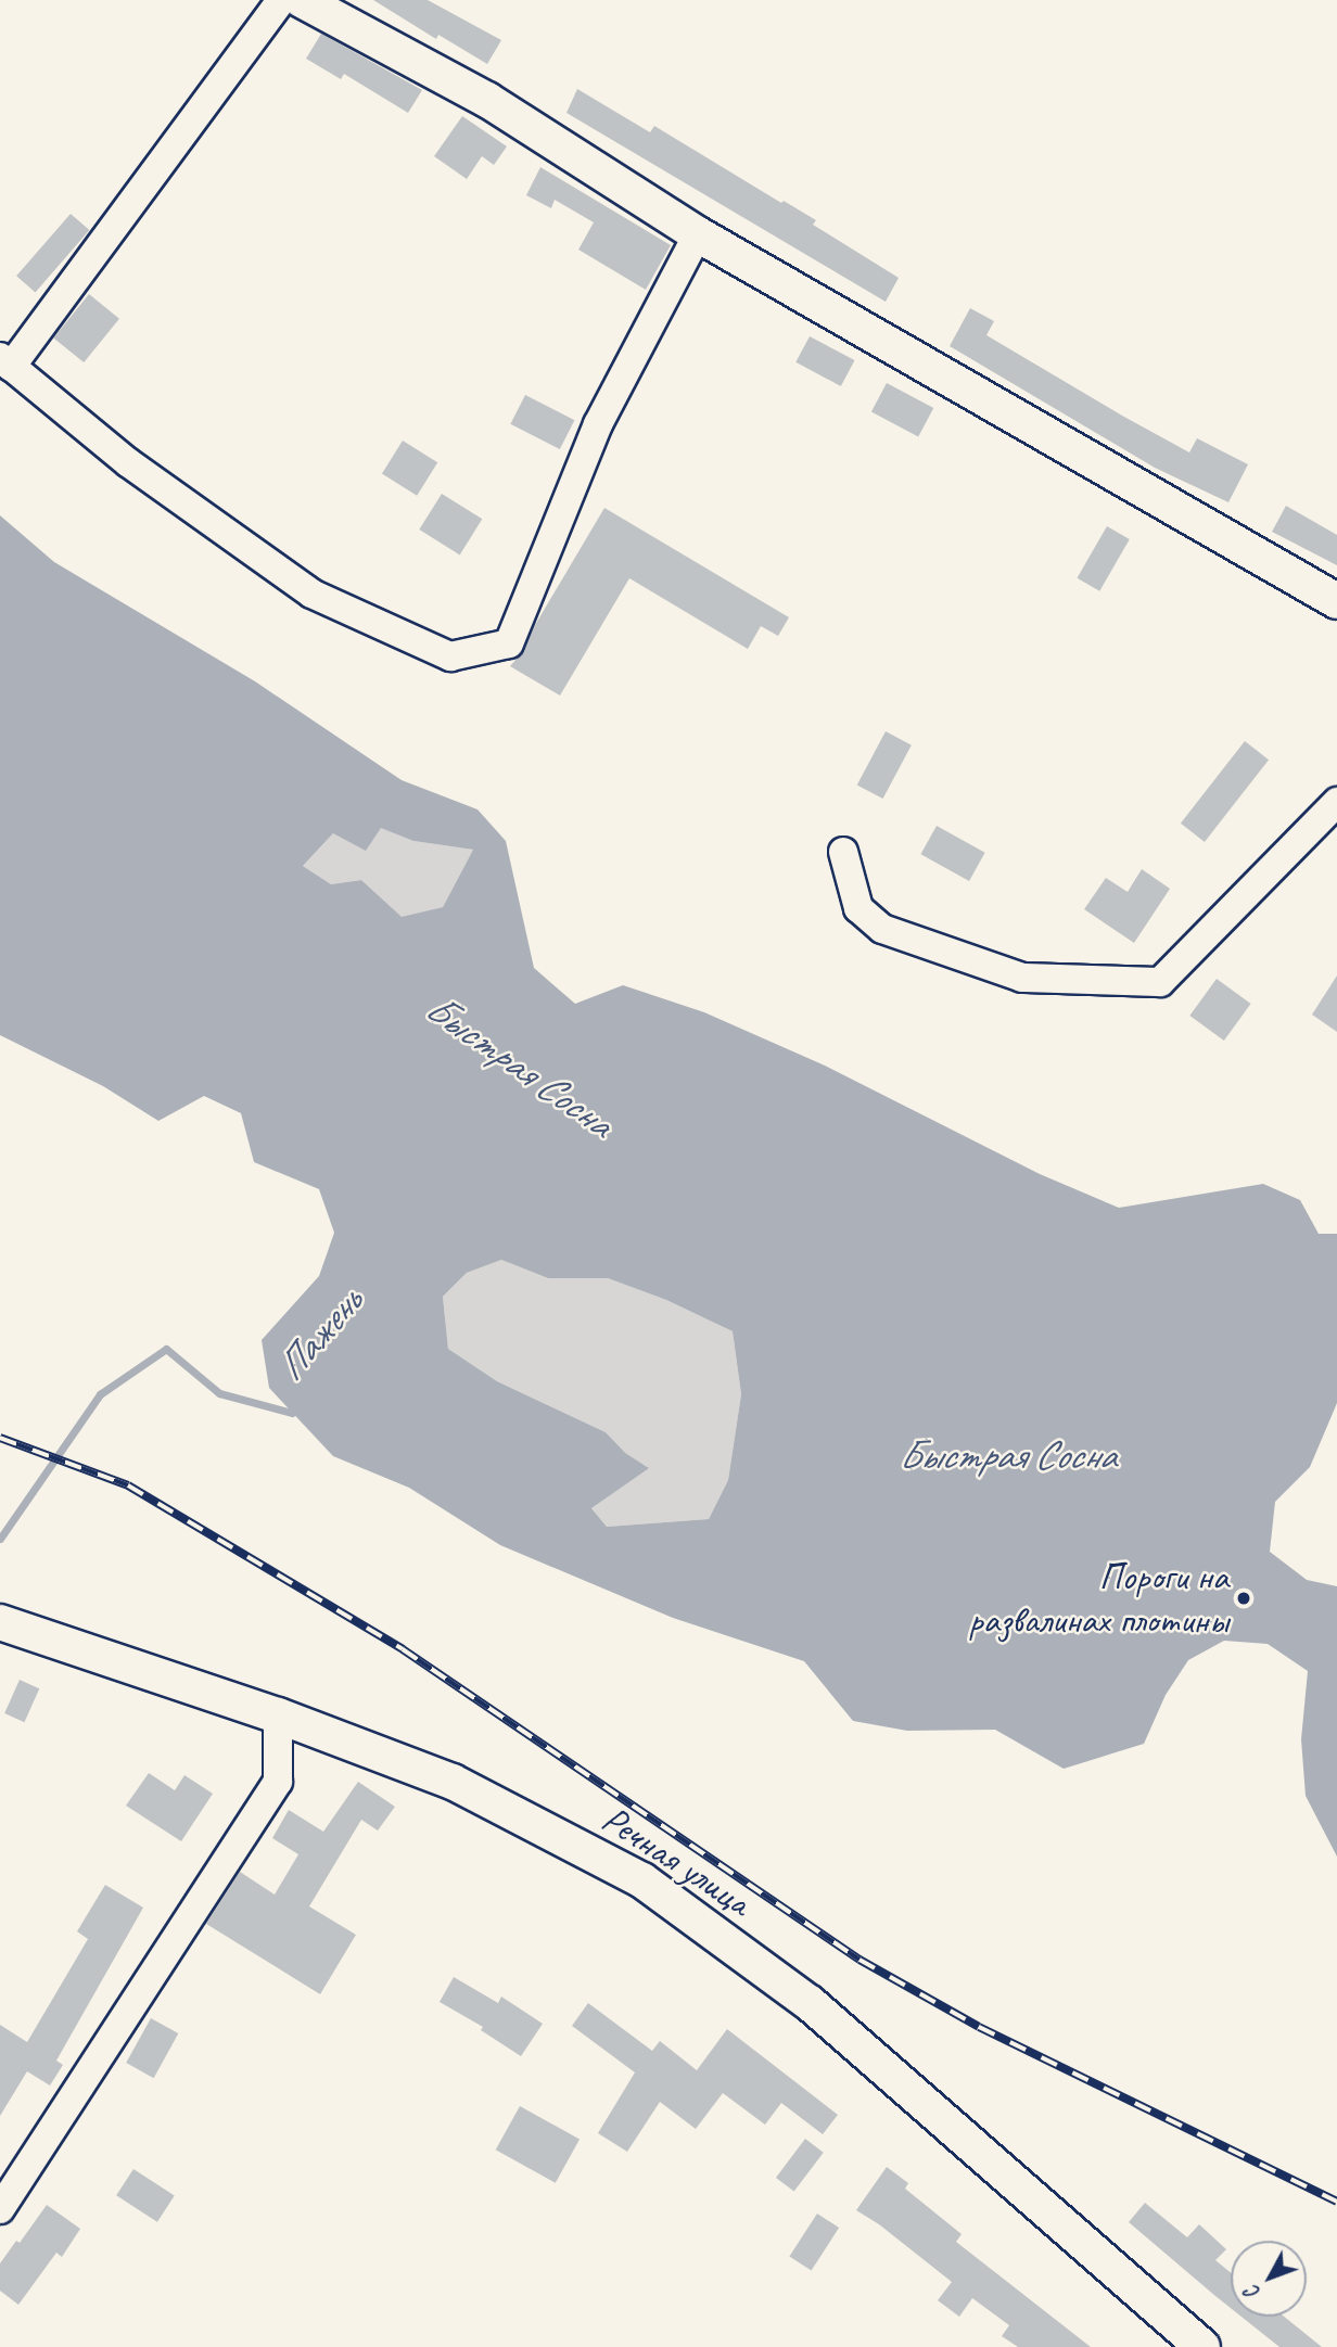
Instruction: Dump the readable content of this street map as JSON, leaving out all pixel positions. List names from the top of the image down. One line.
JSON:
{"streets":{"street":["Речная улица"]},"water":["Быстрая Сосна","Пажень"],"places":["Пороги на развалинах плотины"],"north":"bottom left"}
